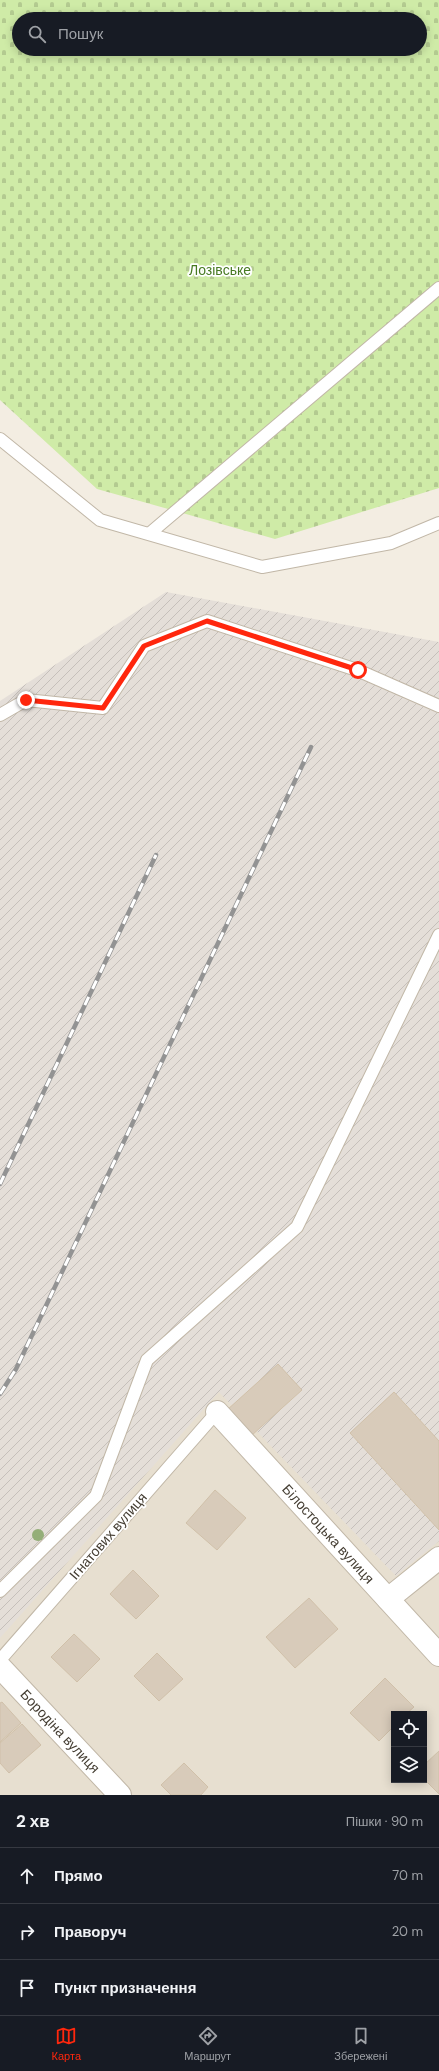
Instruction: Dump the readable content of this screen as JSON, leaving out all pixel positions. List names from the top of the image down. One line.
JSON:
{"streets":{"street":["Білостоцька вулиця","Бородіна вулиця"],"lane":["Ігнатових вулиця"]},"crossings":[["Білостоцька вулиця","Ігнатових вулиця"]],"parks":["Лозівське"],"page":{"search":"Пошук","heading":["2 хв","Пішки · 90 m"],"list":[["Прямо","70 m"],["Праворуч","20 m"],"Пункт призначення"],"nav":["Карта","Маршрут","Збережені"]}}
